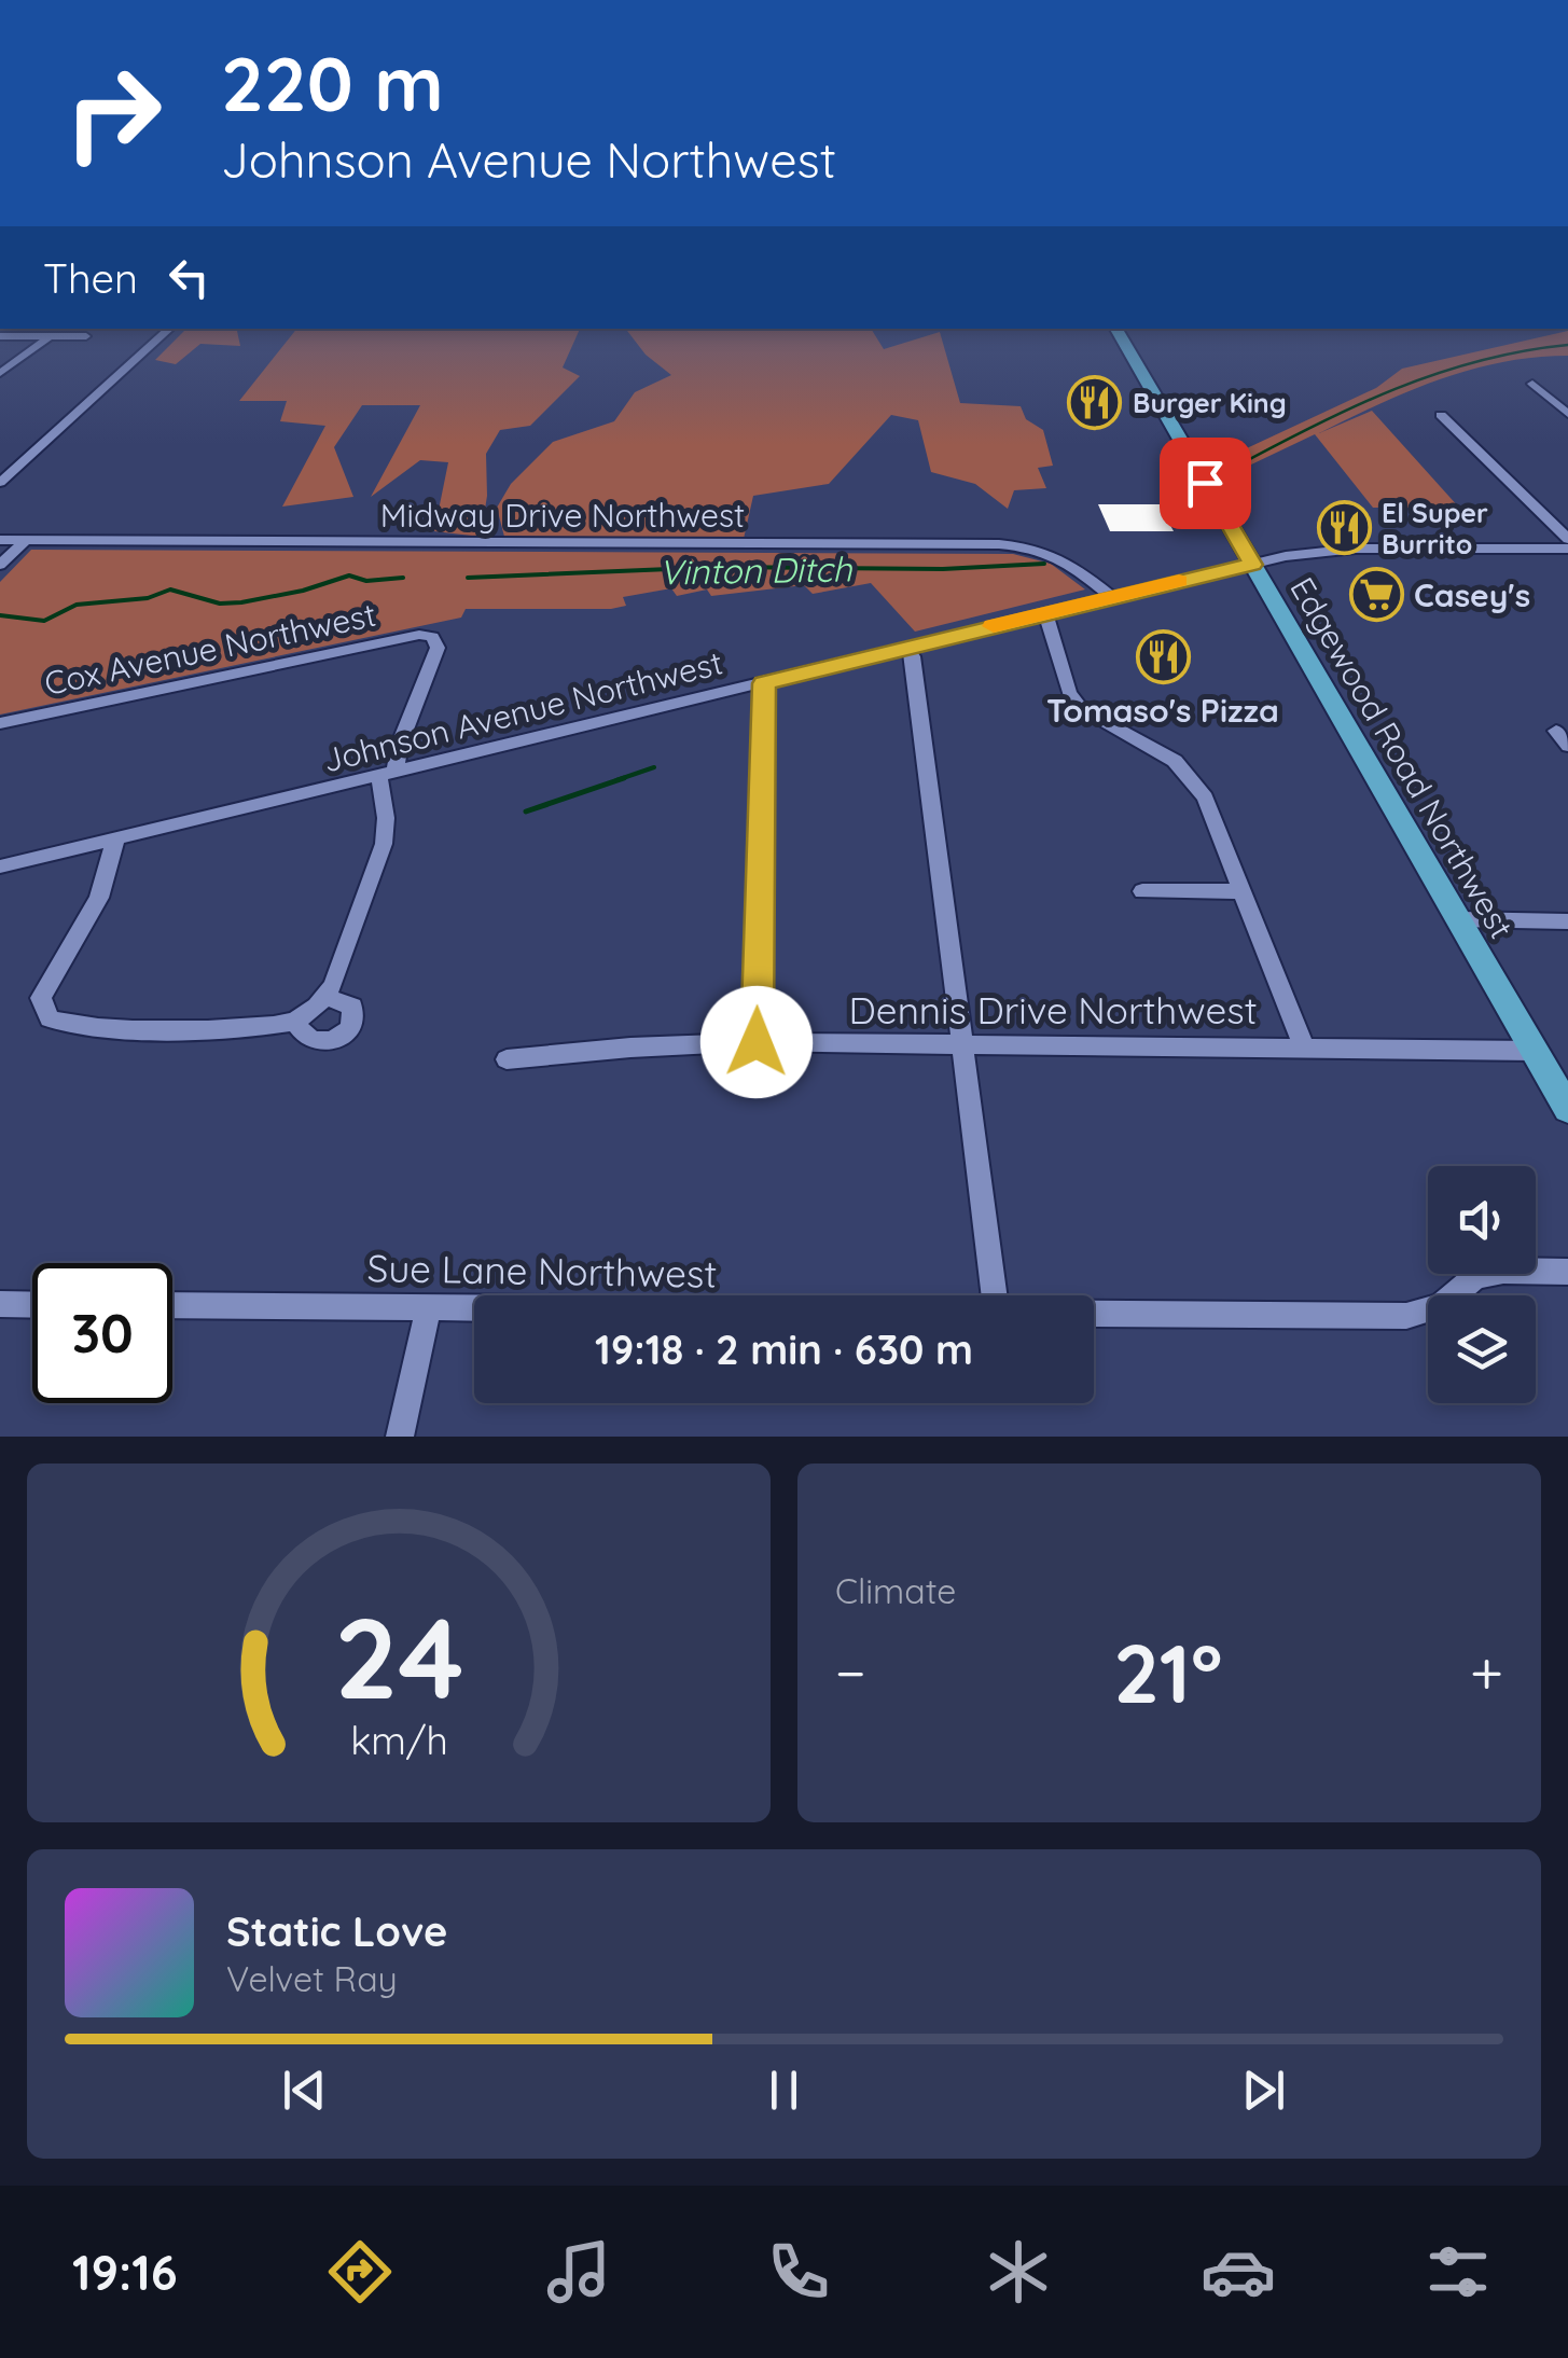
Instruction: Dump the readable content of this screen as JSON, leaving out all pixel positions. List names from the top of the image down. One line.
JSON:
{"streets":{"main road":["Edgewood Road Northwest"],"street":["Midway Drive Northwest","Cox Avenue Northwest","Johnson Avenue Northwest","Dennis Drive Northwest","Sue Lane Northwest"]},"crossings":[["Midway Drive Northwest","Johnson Avenue Northwest"],["Cox Avenue Northwest","Johnson Avenue Northwest"],["Johnson Avenue Northwest","Edgewood Road Northwest"],["Edgewood Road Northwest","Dennis Drive Northwest"]],"water":["Vinton Ditch"],"places":{"restaurant":["Burger King","El Super Burrito","Tomaso's Pizza"],"supermarket":["Casey's"]},"page":{"turn":["220 m","Johnson Avenue Northwest"],"then":"Then","limit":"30","trip":"19:18 · 2 min · 630 m","tile":"Climate","heat":["−","21°","+"],"song":["Static Love","Velvet Ray"],"tabs":"19:16","gauge":["24","km/h"]}}
